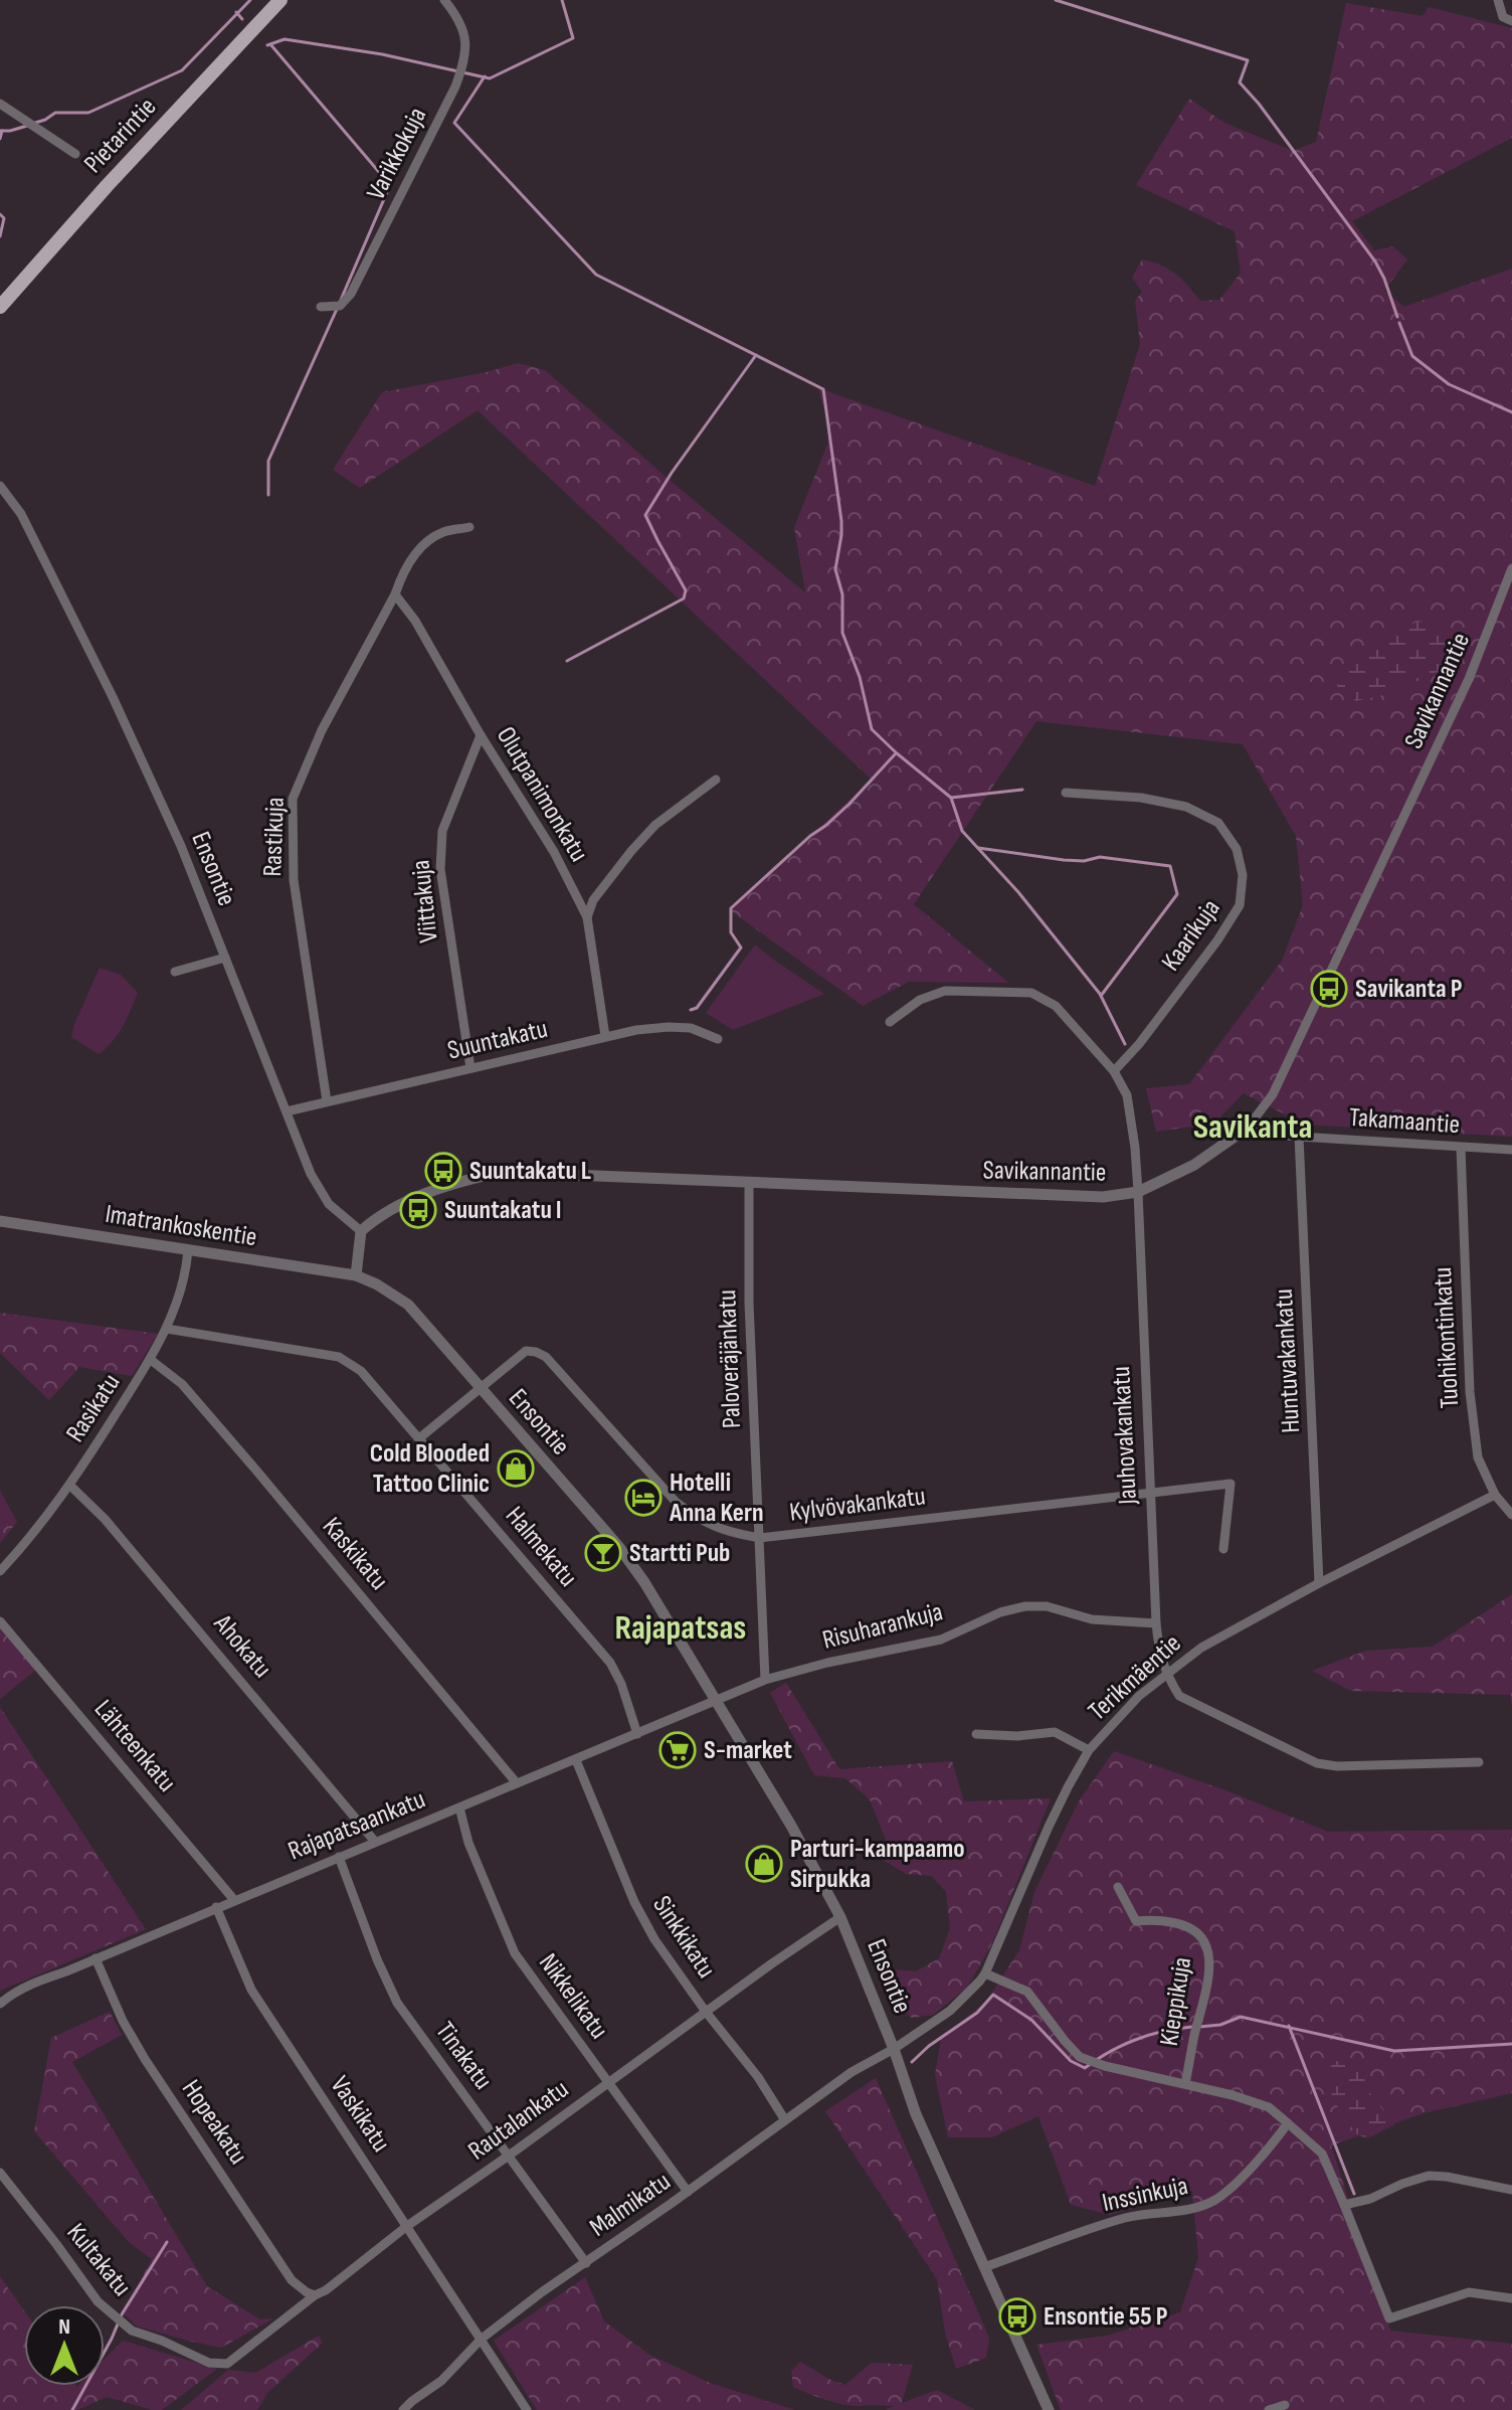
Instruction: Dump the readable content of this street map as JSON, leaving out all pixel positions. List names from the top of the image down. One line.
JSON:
{"streets":{"main road":["Pietarintie"],"street":["Varikkokuja","Savikannantie","Olutpanimonkatu","Rastikuja","Ensontie","Viittakuja","Kaarikuja","Suuntakatu","Takamaantie","Imatrankoskentie","Tuohikontinkatu","Paloveräjänkatu","Huntuvakankatu","Rasikatu","Jauhovakankatu","Kylvövakankatu","Halmekatu","Kaskikatu","Risuharankuja","Ahokatu","Terikmäentie","Lähteenkatu","Rajapatsaankatu","Sinkkikatu","Nikkelikatu","Kieppikuja","Tinakatu","Vaskikatu","Rautalankatu","Hopeakatu","Inssinkuja","Malmikatu","Kultakatu"]},"crossings":[["Savikannantie","Ensontie"],["Savikannantie","Takamaantie"],["Savikannantie","Paloveräjänkatu"],["Savikannantie","Jauhovakankatu"],["Olutpanimonkatu","Rastikuja"],["Olutpanimonkatu","Viittakuja"],["Olutpanimonkatu","Suuntakatu"],["Rastikuja","Suuntakatu"],["Ensontie","Suuntakatu"],["Ensontie","Imatrankoskentie"],["Ensontie","Kylvövakankatu"],["Ensontie","Risuharankuja"],["Ensontie","Terikmäentie"],["Ensontie","Rajapatsaankatu"],["Ensontie","Rautalankatu"],["Ensontie","Inssinkuja"],["Ensontie","Malmikatu"],["Viittakuja","Suuntakatu"],["Kaarikuja","Jauhovakankatu"],["Takamaantie","Tuohikontinkatu"],["Takamaantie","Huntuvakankatu"],["Imatrankoskentie","Rasikatu"],["Tuohikontinkatu","Terikmäentie"],["Paloveräjänkatu","Kylvövakankatu"],["Paloveräjänkatu","Risuharankuja"],["Huntuvakankatu","Terikmäentie"],["Rasikatu","Halmekatu"],["Rasikatu","Kaskikatu"],["Rasikatu","Ahokatu"],["Jauhovakankatu","Kylvövakankatu"],["Jauhovakankatu","Risuharankuja"],["Jauhovakankatu","Terikmäentie"],["Halmekatu","Rajapatsaankatu"],["Kaskikatu","Rajapatsaankatu"],["Risuharankuja","Rajapatsaankatu"],["Ahokatu","Rajapatsaankatu"],["Terikmäentie","Malmikatu"],["Lähteenkatu","Rajapatsaankatu"],["Rajapatsaankatu","Sinkkikatu"],["Rajapatsaankatu","Nikkelikatu"],["Rajapatsaankatu","Tinakatu"],["Rajapatsaankatu","Vaskikatu"],["Rajapatsaankatu","Hopeakatu"],["Sinkkikatu","Rautalankatu"],["Sinkkikatu","Malmikatu"],["Nikkelikatu","Rautalankatu"],["Nikkelikatu","Malmikatu"],["Tinakatu","Rautalankatu"],["Tinakatu","Malmikatu"],["Vaskikatu","Rautalankatu"],["Vaskikatu","Malmikatu"],["Rautalankatu","Hopeakatu"],["Rautalankatu","Kultakatu"]],"districts":["Savikanta","Rajapatsas"],"places":{"bus stop":["Savikanta P","Suuntakatu L","Suuntakatu I","Ensontie 55 P"],"shop":["Cold Blooded Tattoo Clinic","Parturi-kampaamo Sirpukka"],"hotel":["Hotelli Anna Kern"],"bar":["Startti Pub"],"supermarket":["S-market"]},"north":"top"}
